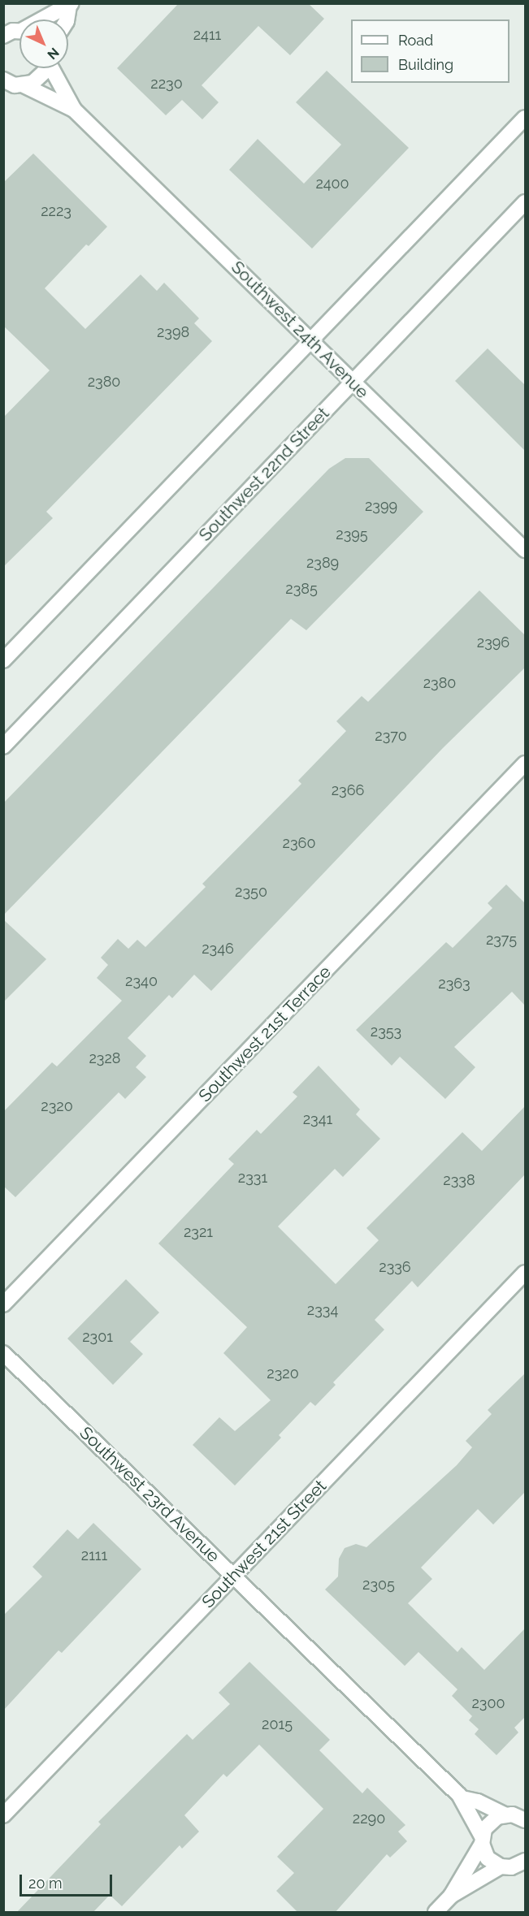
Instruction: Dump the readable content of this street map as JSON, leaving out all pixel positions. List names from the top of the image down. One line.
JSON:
{"streets":{"street":["Southwest 24th Avenue","Southwest 22nd Street","Southwest 21st Terrace","Southwest 23rd Avenue","Southwest 21st Street"]},"crossings":[["Southwest 24th Avenue","Southwest 22nd Street"],["Southwest 23rd Avenue","Southwest 21st Street"]],"house_numbers":["2411","2230","2400","2223","2398","2380","2399","2395","2389","2385","2396","2380","2370","2366","2360","2350","2375","2346","2340","2363","2353","2328","2320","2341","2331","2338","2321","2336","2334","2301","2320","2111","2305","2300","2015","2290"],"legend":["Road","Building"],"scale_bar":"20 m","north":"bottom right"}
